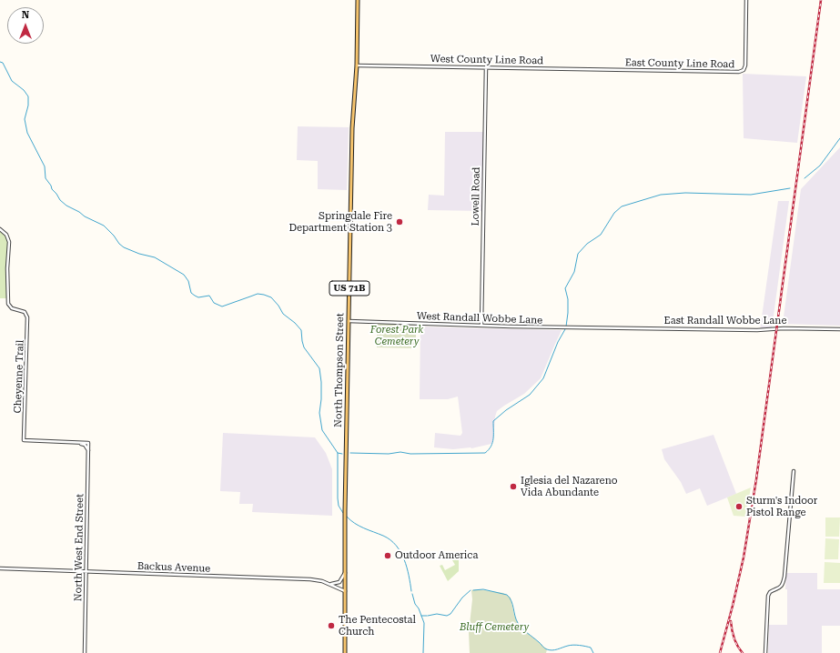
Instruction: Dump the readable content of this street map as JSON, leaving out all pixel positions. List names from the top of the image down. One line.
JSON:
{"streets":{"main road":["US 71B","North Thompson Street"],"street":["West County Line Road","East County Line Road","Lowell Road","West Randall Wobbe Lane","East Randall Wobbe Lane","Cheyenne Trail","North West End Street","Backus Avenue"]},"crossings":[["West County Line Road","East County Line Road"],["West County Line Road","Lowell Road"],["West County Line Road","US 71B"],["West County Line Road","North Thompson Street"],["Lowell Road","West Randall Wobbe Lane"],["US 71B","North Thompson Street"],["West Randall Wobbe Lane","East Randall Wobbe Lane"],["West Randall Wobbe Lane","North Thompson Street"],["North Thompson Street","Backus Avenue"],["Cheyenne Trail","North West End Street"],["North West End Street","Backus Avenue"]],"parks":["Forest Park Cemetery","Bluff Cemetery"],"places":["Springdale Fire Department Station 3","Iglesia del Nazareno Vida Abundante","Sturm's Indoor Pistol Range","Outdoor America","The Pentecostal Church"],"north":"top"}
